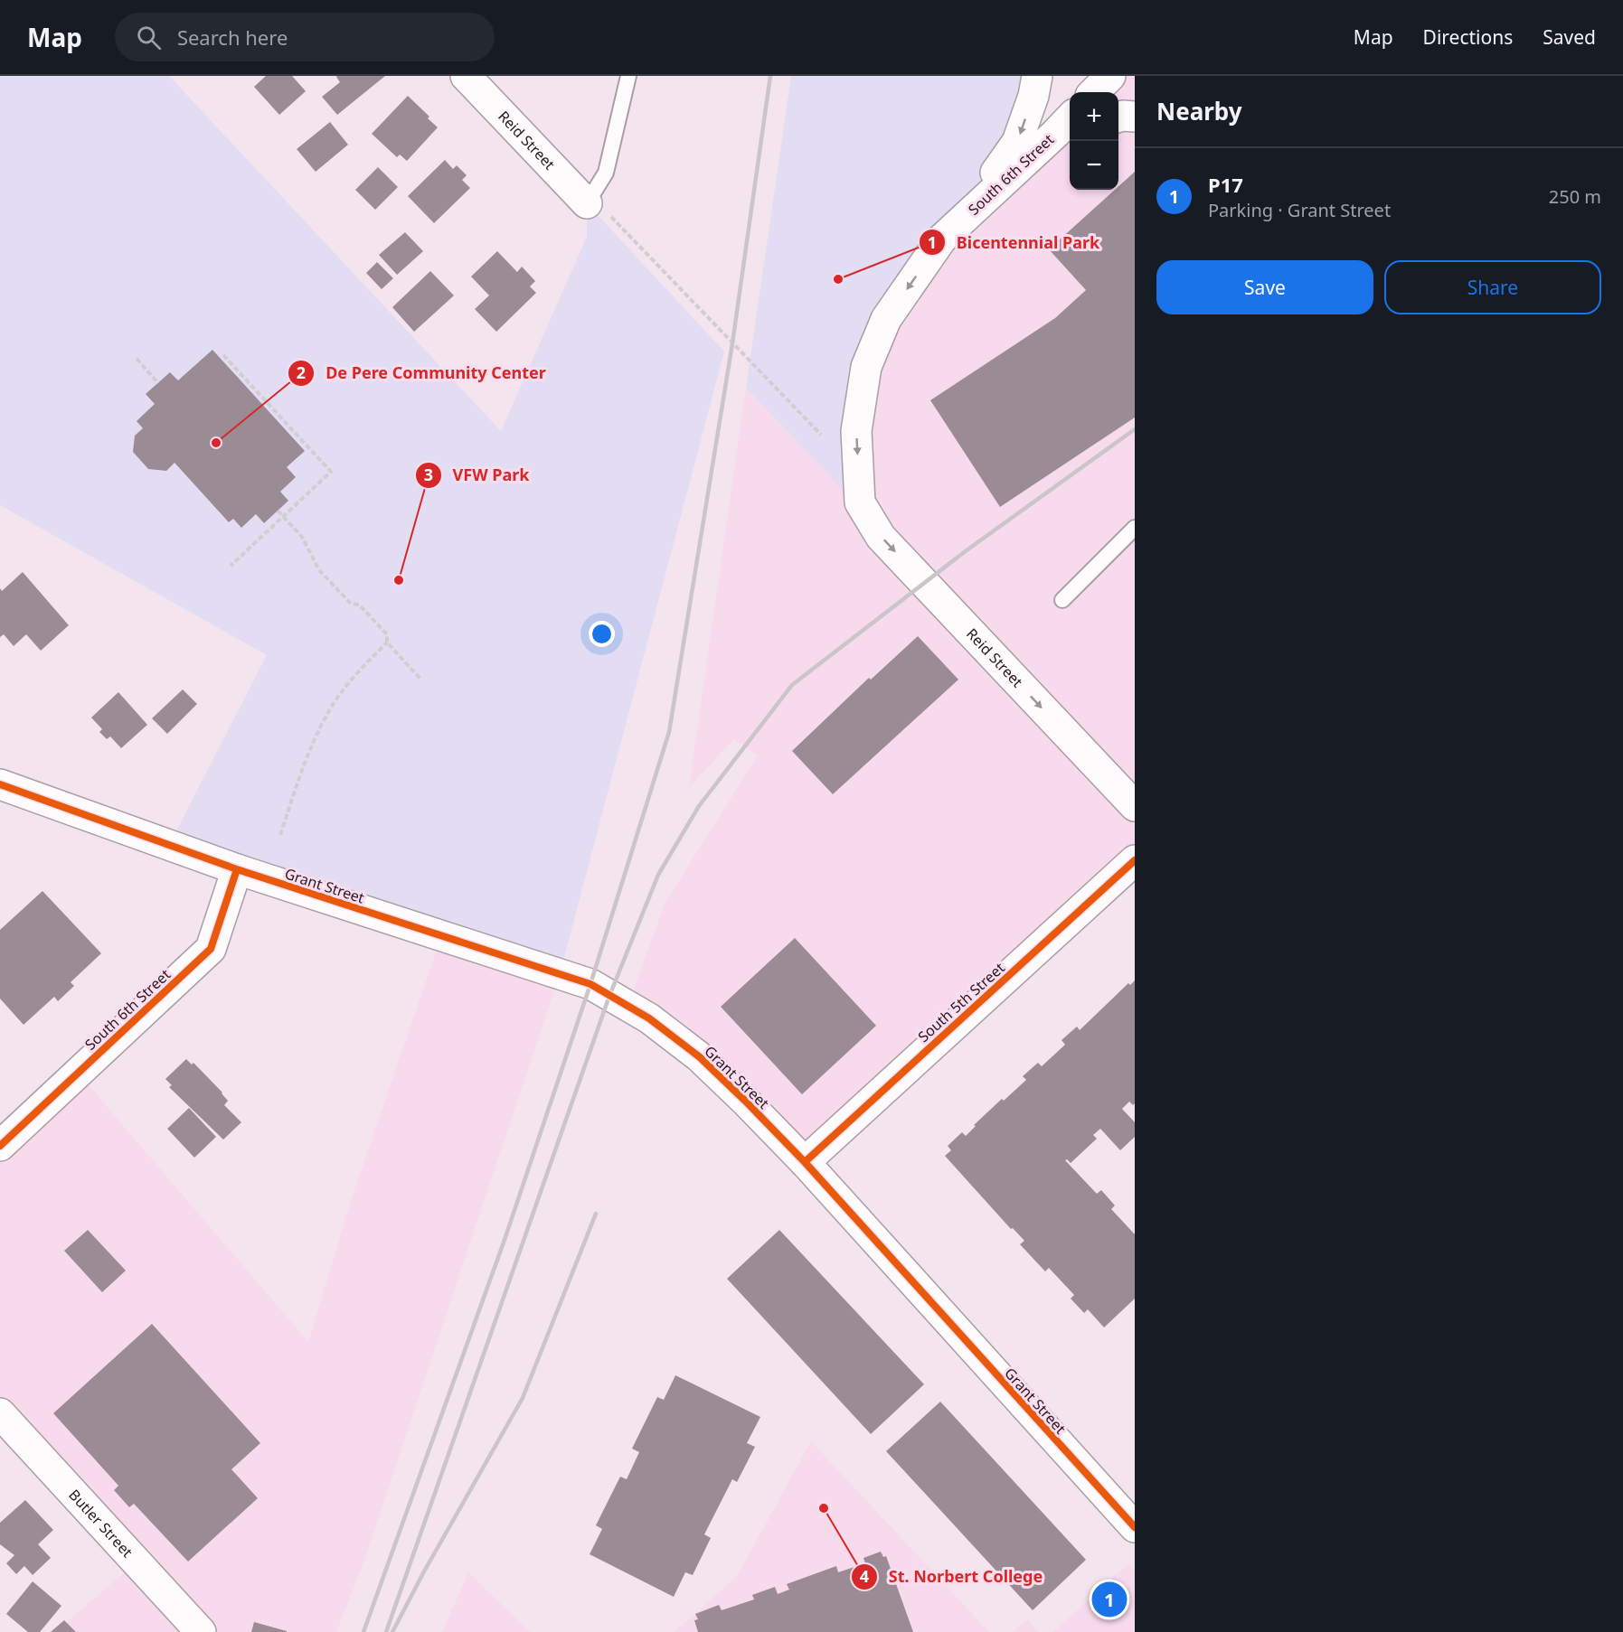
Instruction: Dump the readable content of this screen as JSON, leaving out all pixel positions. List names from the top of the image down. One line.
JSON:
{"streets":{"street":["Reid Street","South 6th Street","Grant Street","South 5th Street","Butler Street"]},"crossings":[["Reid Street","South 6th Street"],["South 6th Street","Grant Street"],["Grant Street","South 5th Street"]],"one_way":["Reid Street"],"places":["Bicentennial Park","De Pere Community Center","VFW Park","St. Norbert College"],"page":{"header":"Map","search":"Search here","nav":["Map","Directions","Saved"],"heading":"Nearby","map_buttons":["+","−"],"list":[{"mark":"1","name":"P17","note":"Parking · Grant Street","value":"250 m"}],"buttons":["Save","Share"],"pins":"1"}}
